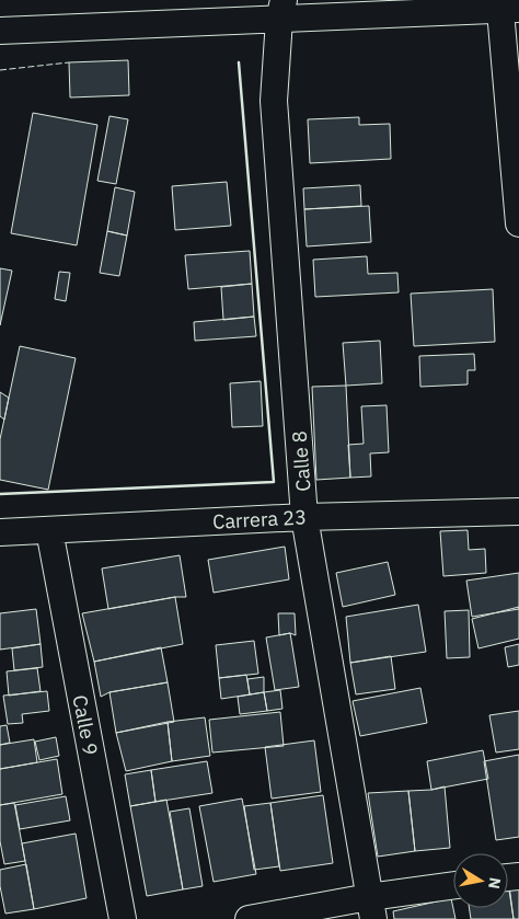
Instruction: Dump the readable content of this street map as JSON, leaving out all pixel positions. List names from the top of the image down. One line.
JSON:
{"streets":{"street":["Calle 8","Carrera 23","Calle 9"]},"crossings":[["Calle 8","Carrera 23"],["Carrera 23","Calle 9"]],"north":"right"}
